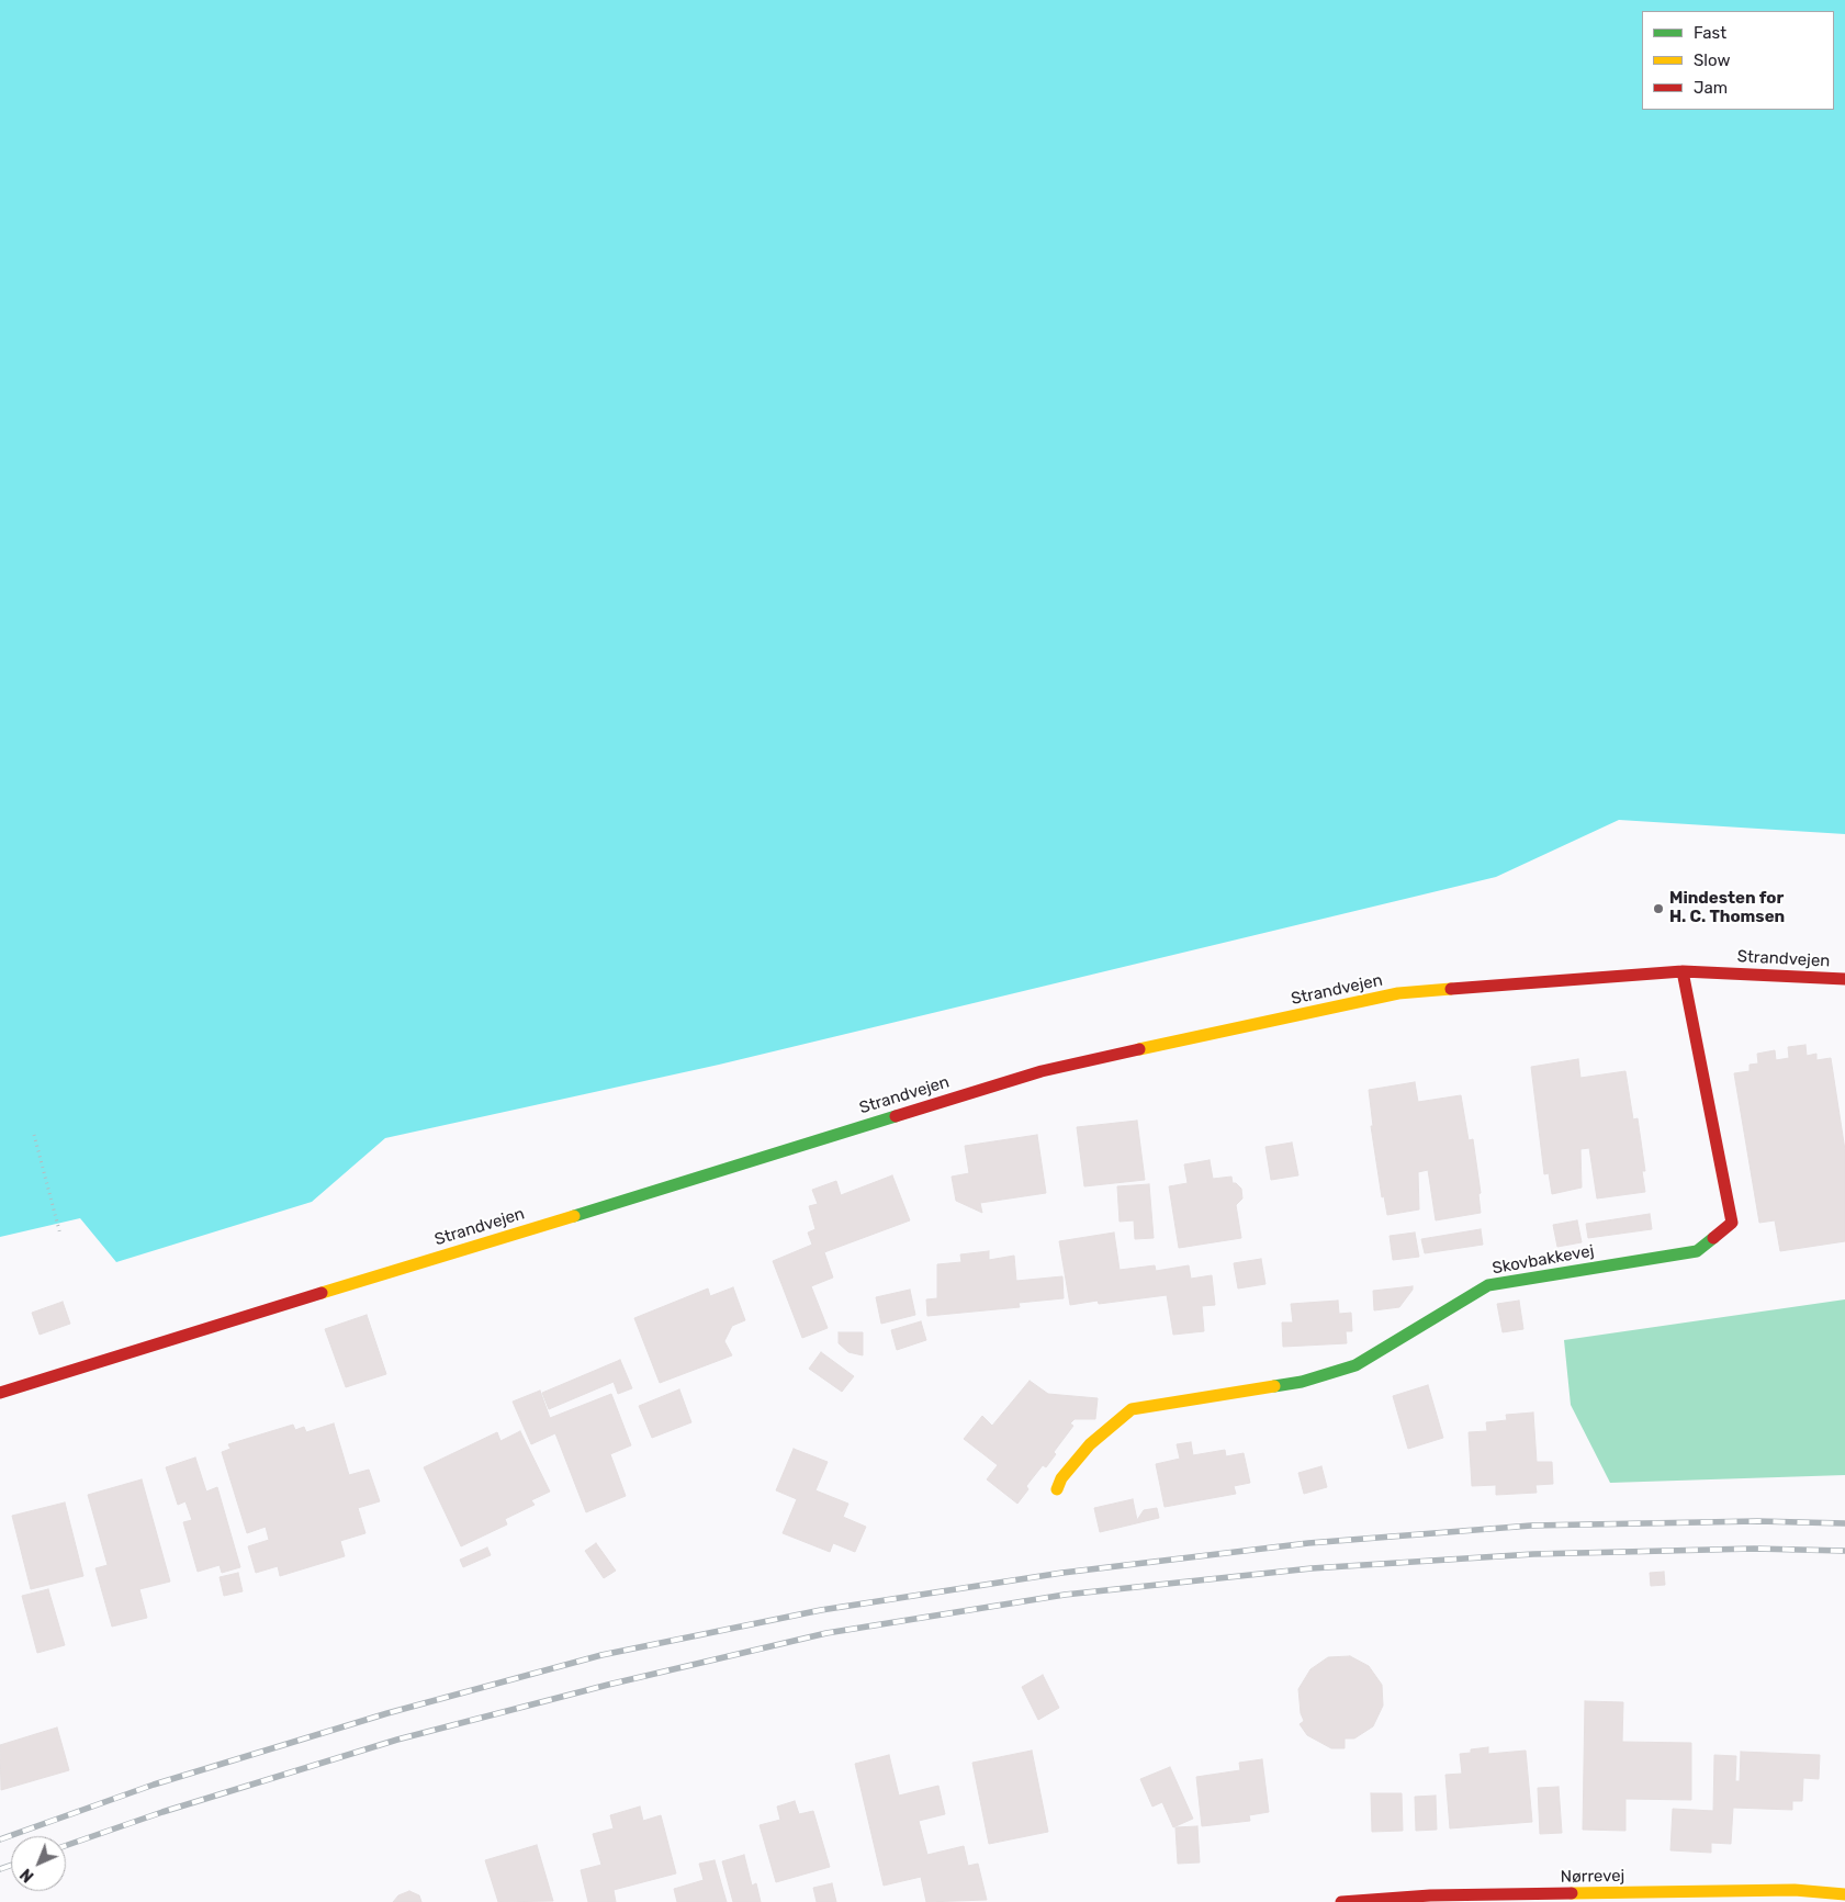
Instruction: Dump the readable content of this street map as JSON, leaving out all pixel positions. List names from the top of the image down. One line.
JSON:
{"streets":{"main road":["Strandvejen","Skovbakkevej","Nørrevej"]},"crossings":[["Strandvejen","Skovbakkevej"]],"places":["Mindesten for H. C. Thomsen"],"legend":["Fast","Slow","Jam"],"north":"bottom left"}
